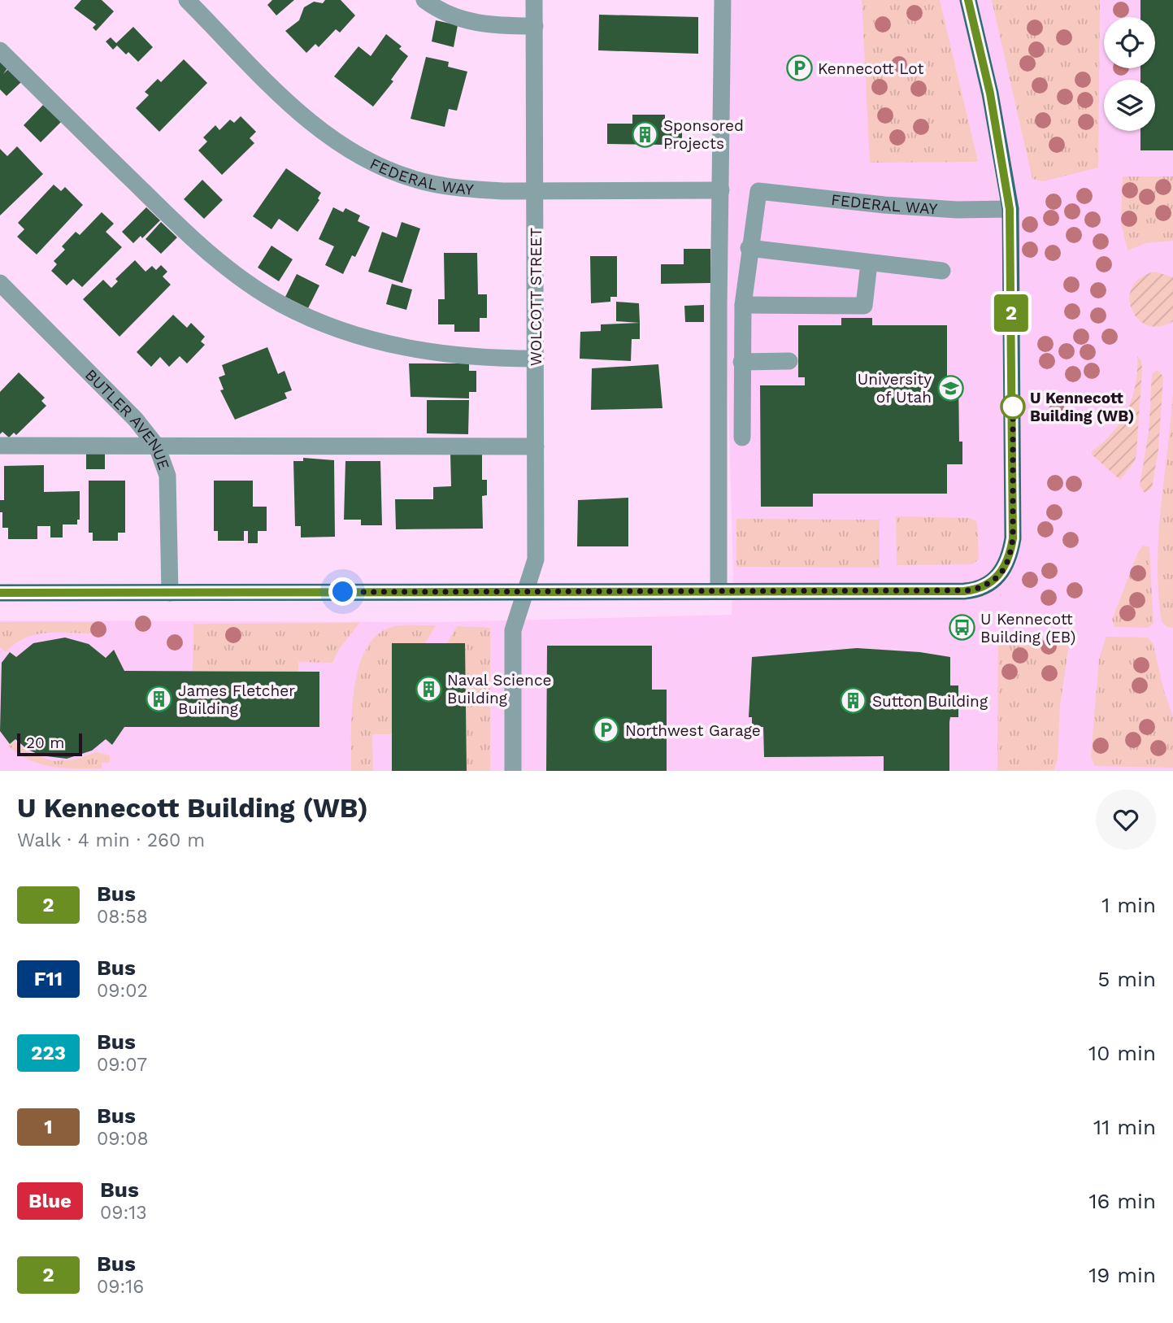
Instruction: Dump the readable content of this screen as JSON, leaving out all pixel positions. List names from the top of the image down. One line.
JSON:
{"streets":{"street":["FEDERAL WAY","WOLCOTT STREET","BUTLER AVENUE"]},"crossings":[["FEDERAL WAY","WOLCOTT STREET"]],"places":{"parking":["Kennecott Lot","Northwest Garage"],"building":["Sponsored Projects","Naval Science Building","James Fletcher Building","Sutton Building"],"school or university":["University of Utah"],"other":["U Kennecott Building (WB)"],"bus stop":["U Kennecott Building (EB)"]},"lines":["bus line 2"],"scale_bar":"20 m","page":{"on_map":"2","scale":"20 m","heading":["U Kennecott Building (WB)","Walk · 4 min · 260 m"],"list":[{"mark":"2","name":"Bus","note":"08:58","value":"1 min"},{"mark":"F11","name":"Bus","note":"09:02","value":"5 min"},{"mark":"223","name":"Bus","note":"09:07","value":"10 min"},{"mark":"1","name":"Bus","note":"09:08","value":"11 min"},{"mark":"Blue","name":"Bus","note":"09:13","value":"16 min"},{"mark":"2","name":"Bus","note":"09:16","value":"19 min"}]}}
